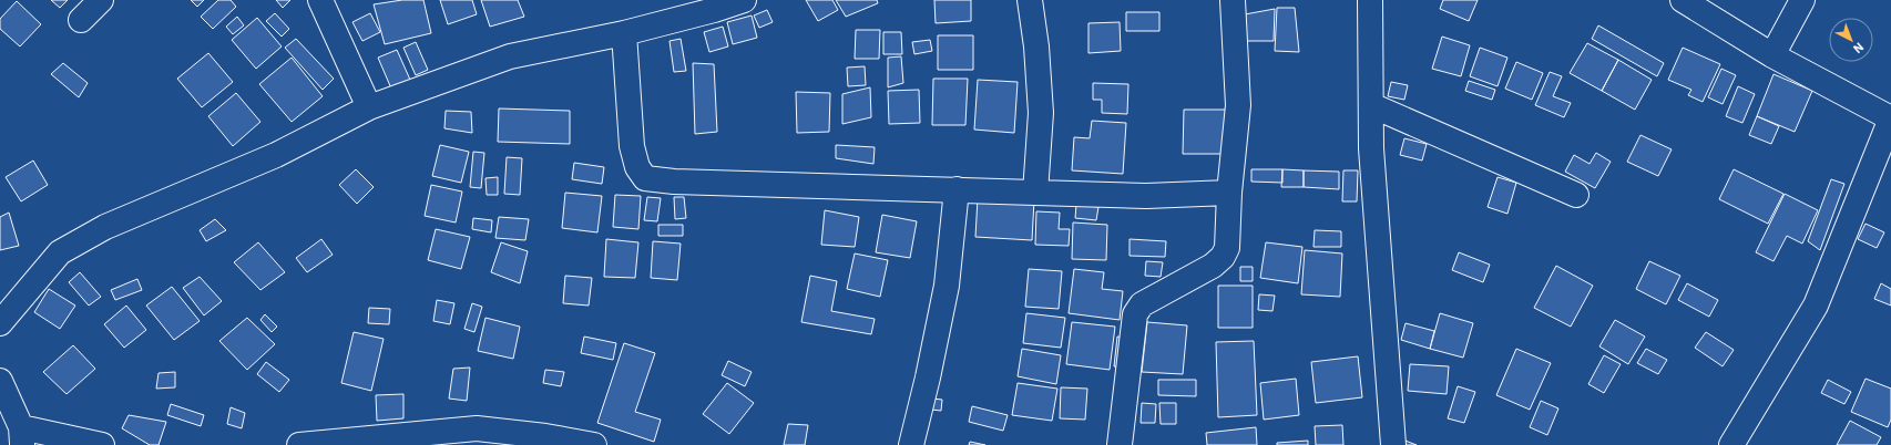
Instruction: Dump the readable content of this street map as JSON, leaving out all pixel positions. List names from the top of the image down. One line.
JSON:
{"north":"bottom right"}
